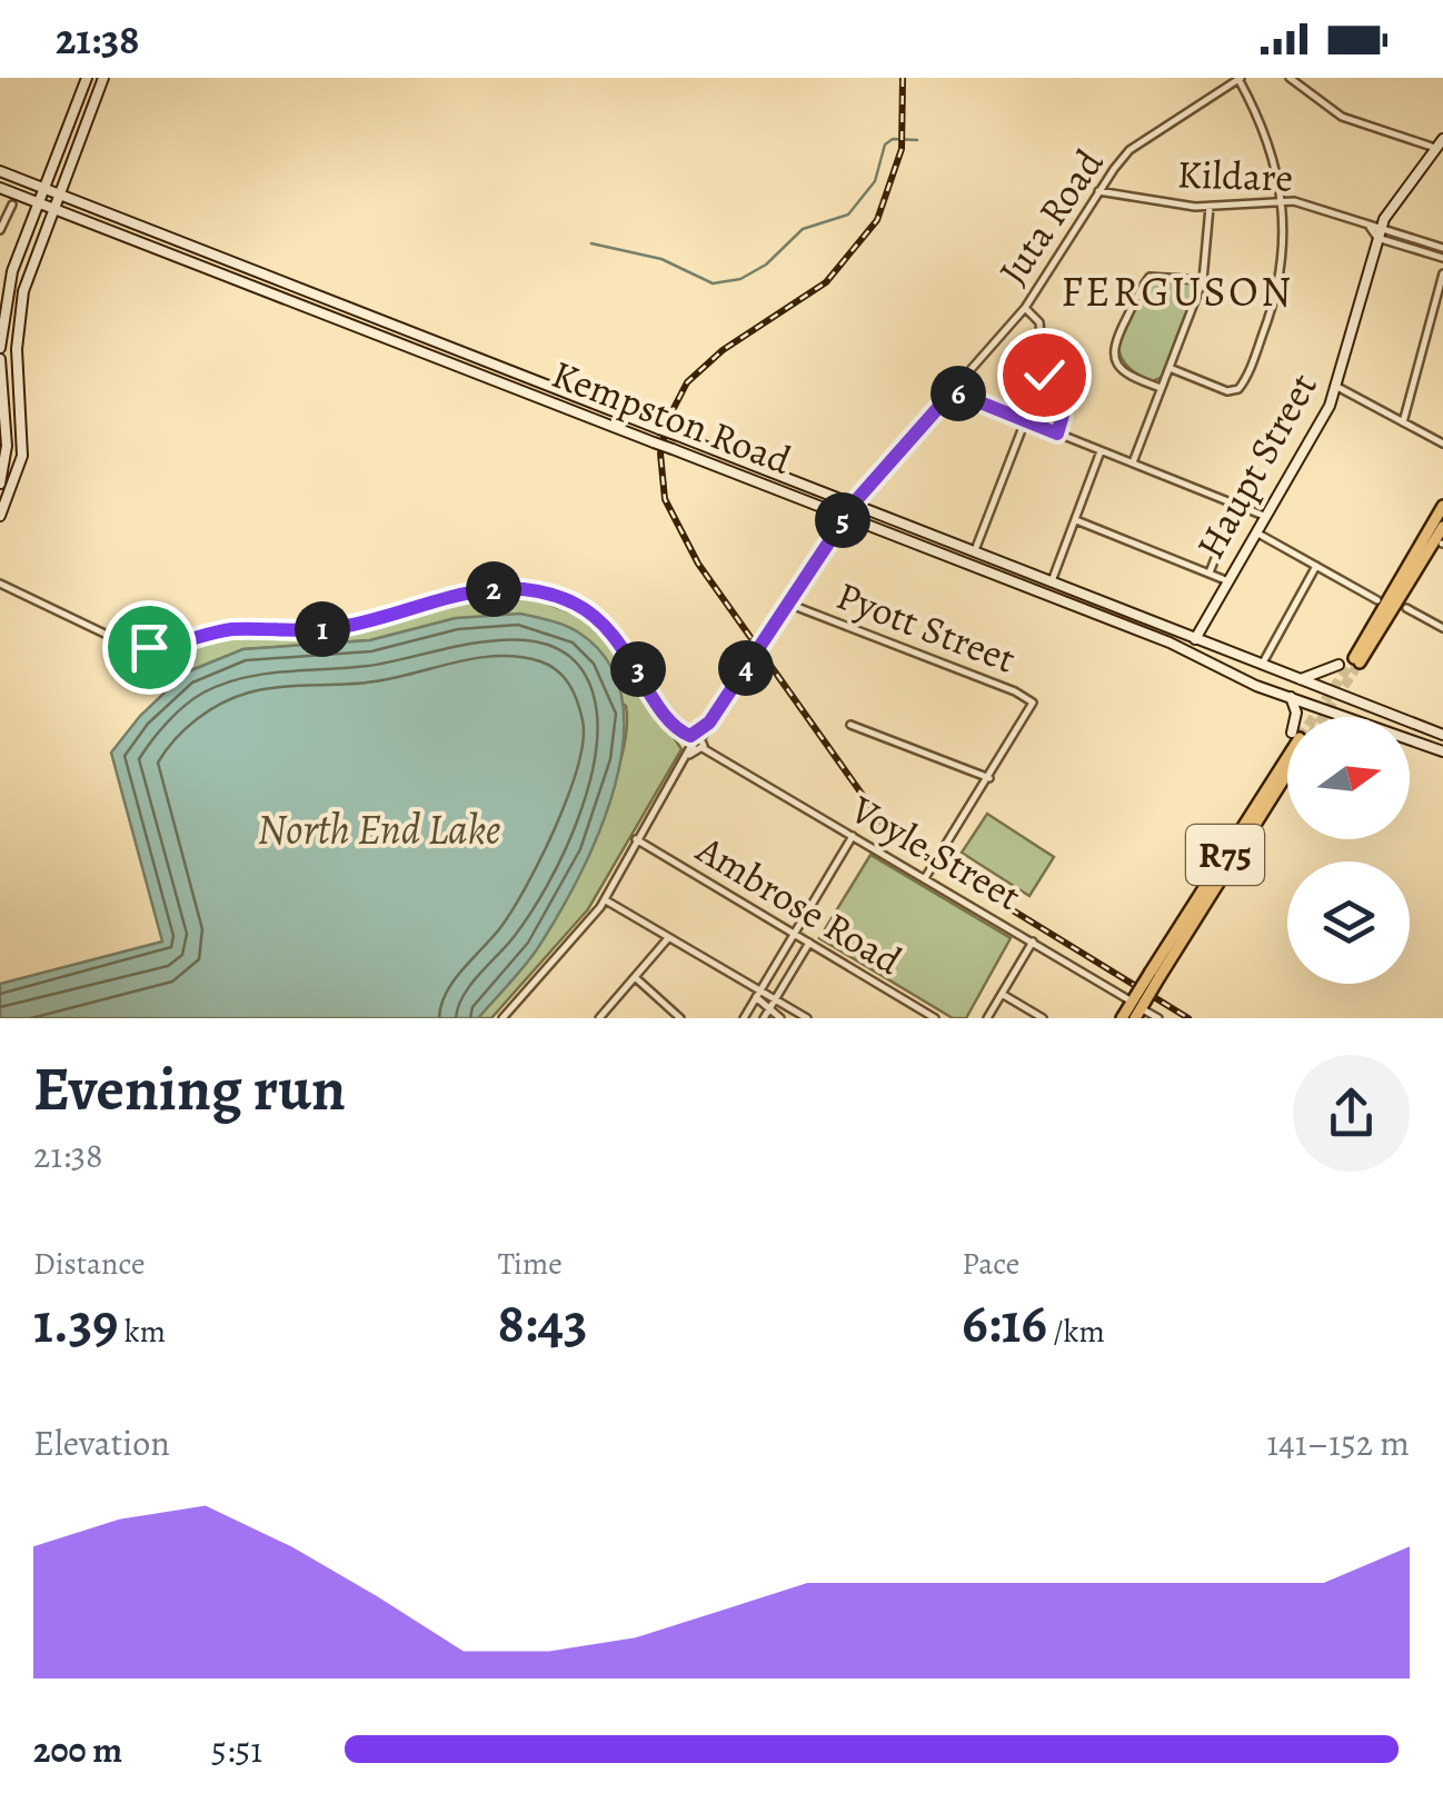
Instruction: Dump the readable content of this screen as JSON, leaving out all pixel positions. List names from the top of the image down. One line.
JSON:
{"streets":{"main road":["Kempston Road","Haupt Street","R75"],"street":["Kildare","Juta Road","Pyott Street","Voyle Street","Ambrose Road"]},"crossings":[["Kildare","Juta Road"],["Kildare","Haupt Street"],["Juta Road","Kempston Road"],["Juta Road","Pyott Street"],["Juta Road","Voyle Street"],["Kempston Road","Haupt Street"],["Pyott Street","Voyle Street"],["Voyle Street","R75"]],"districts":["FERGUSON"],"water":["North End Lake"],"north":"right","page":{"status":"21:38","pins":["6","5","2","1","4","3"],"heading":["Evening run","21:38"],"stats":[["Distance","1.39 km"],["Time","8:43"],["Pace","6:16 /km"]],"chart":["Elevation","141–152 m"],"list":[{"name":"200 m","note":"5:51"}]}}
